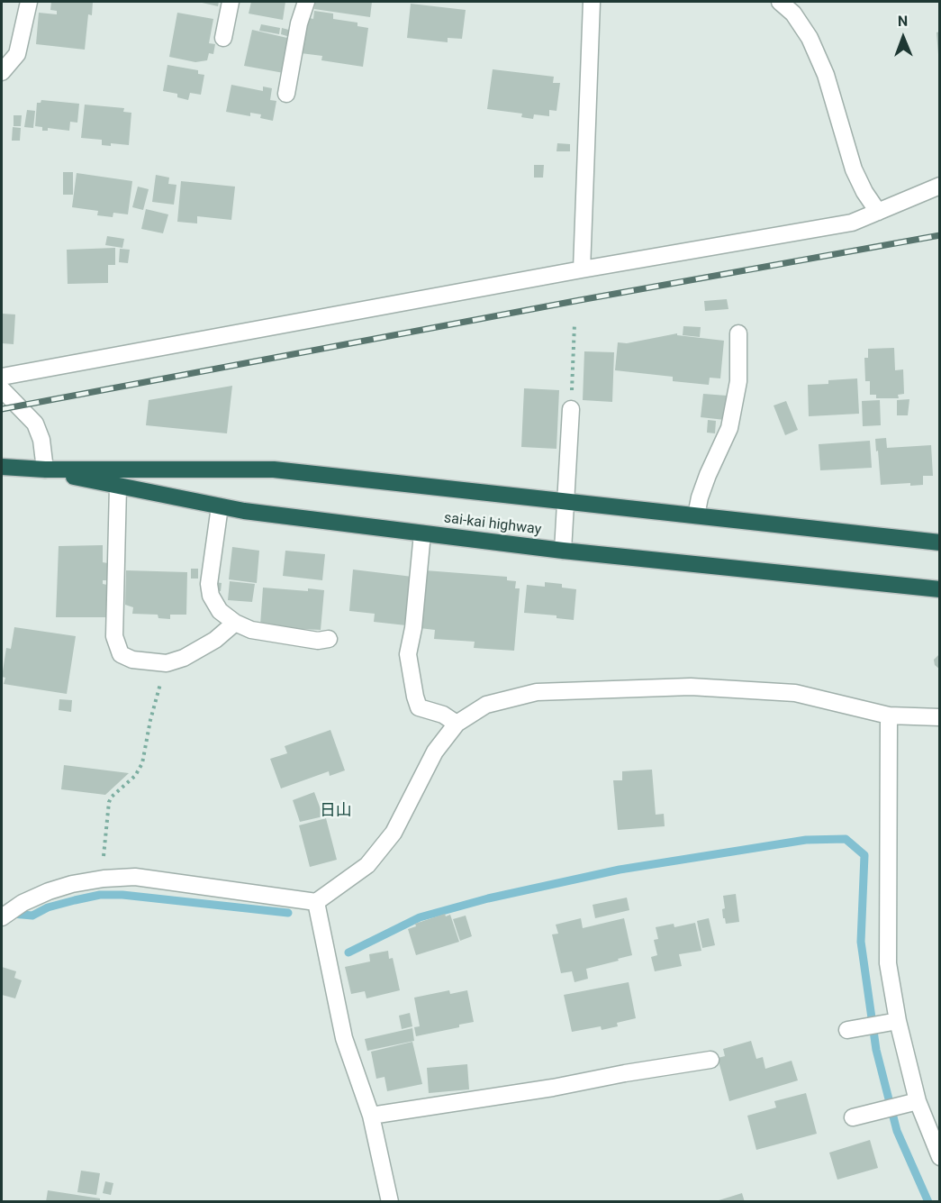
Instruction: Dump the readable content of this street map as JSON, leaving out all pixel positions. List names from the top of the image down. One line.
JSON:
{"streets":{"highway":["sai-kai highway"]},"districts":["日山"],"north":"top"}
